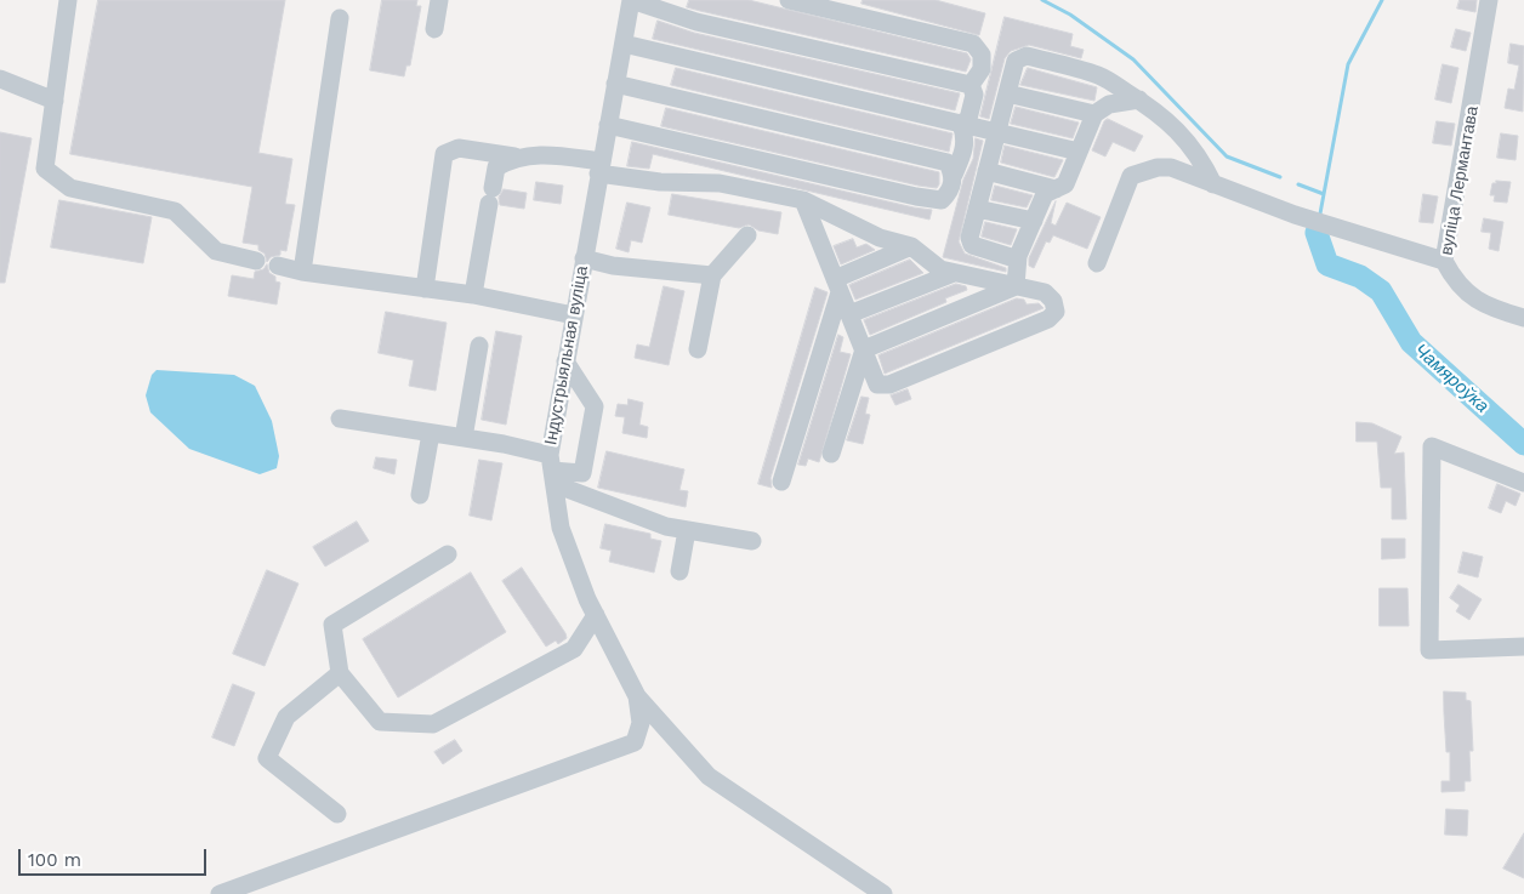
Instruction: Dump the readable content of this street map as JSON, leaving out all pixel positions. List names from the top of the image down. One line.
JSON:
{"streets":{"street":["вуліца Лермантава","Індустрыяльная вуліца"]},"water":["Чамяроўка"],"scale_bar":"100 m"}
